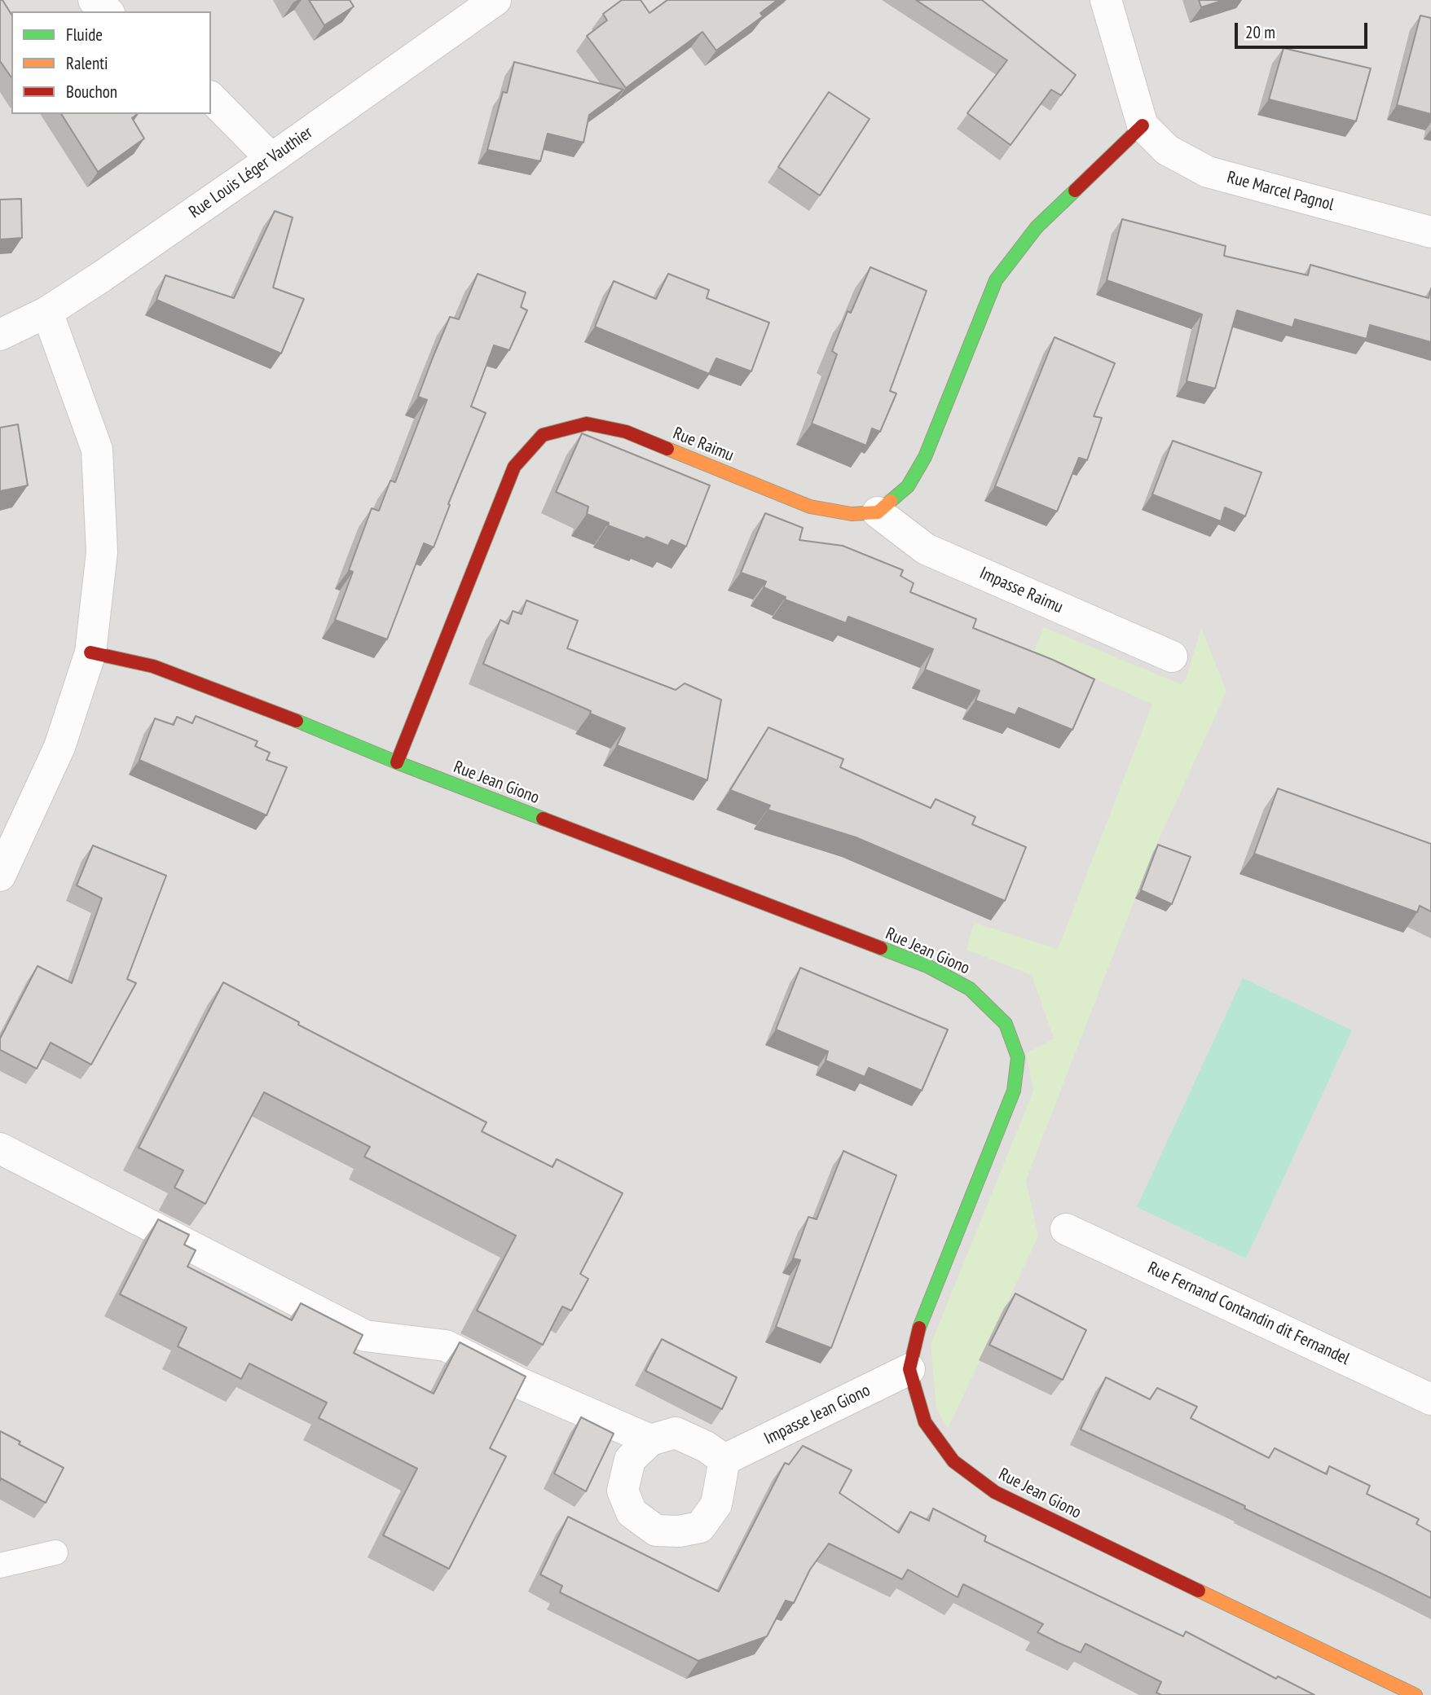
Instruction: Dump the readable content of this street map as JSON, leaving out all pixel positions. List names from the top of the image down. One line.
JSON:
{"streets":{"street":["Rue Louis Léger Vauthier","Rue Marcel Pagnol","Rue Raimu","Impasse Raimu","Rue Jean Giono","Rue Fernand Contandin dit Fernandel","Impasse Jean Giono"]},"crossings":[["Rue Raimu","Impasse Raimu"],["Rue Raimu","Rue Jean Giono"],["Rue Jean Giono","Impasse Jean Giono"]],"legend":["Fluide","Ralenti","Bouchon"],"scale_bar":"20 m"}
